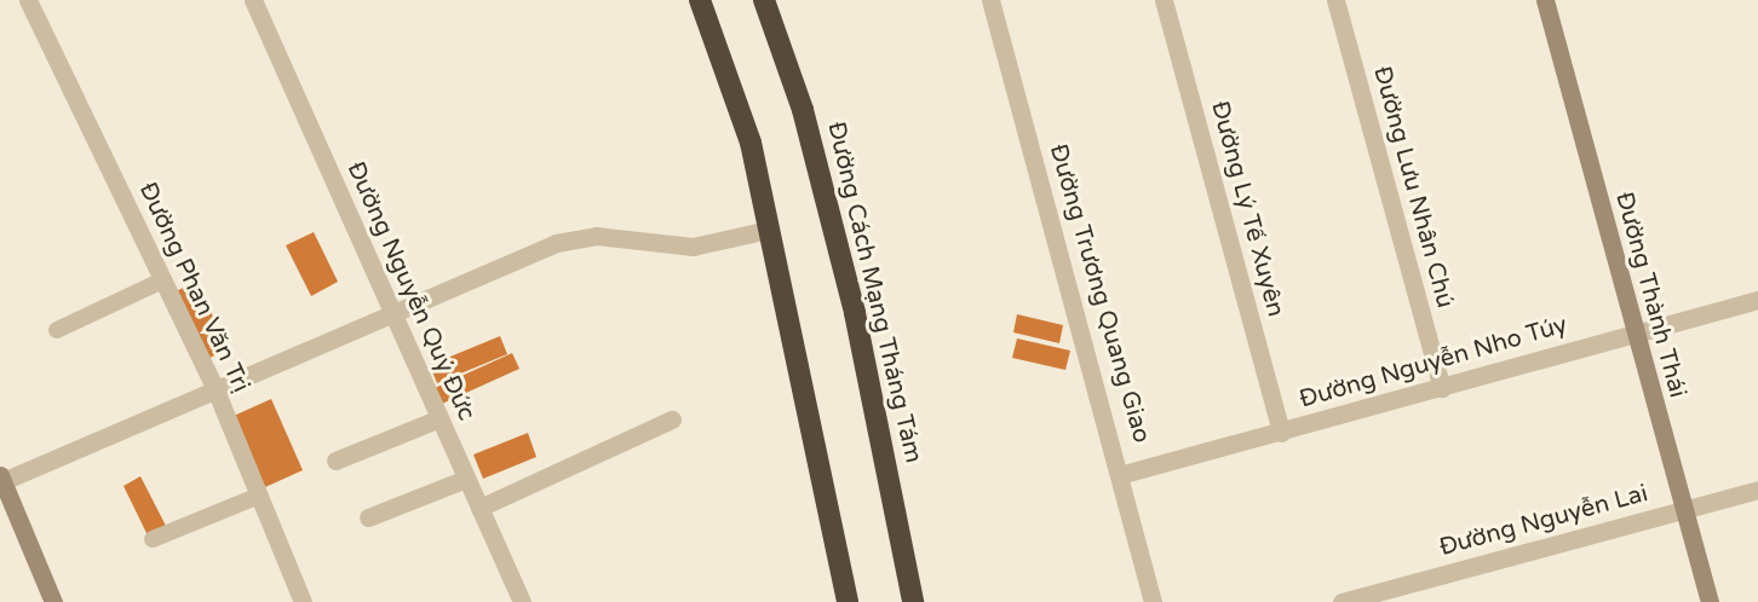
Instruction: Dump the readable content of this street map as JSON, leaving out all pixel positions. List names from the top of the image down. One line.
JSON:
{"streets":{"highway":["Đường Cách Mạng Tháng Tám"],"street":["Đường Lưu Nhân Chú","Đường Lý Tế Xuyên","Đường Phan Văn Trị","Đường Nguyễn Quý Đức","Đường Trương Quang Giao","Đường Thành Thái","Đường Nguyễn Nho Túy","Đường Nguyễn Lai"]},"crossings":[["Đường Lưu Nhân Chú","Đường Nguyễn Nho Túy"],["Đường Lý Tế Xuyên","Đường Nguyễn Nho Túy"],["Đường Trương Quang Giao","Đường Nguyễn Nho Túy"],["Đường Thành Thái","Đường Nguyễn Nho Túy"],["Đường Thành Thái","Đường Nguyễn Lai"]]}
